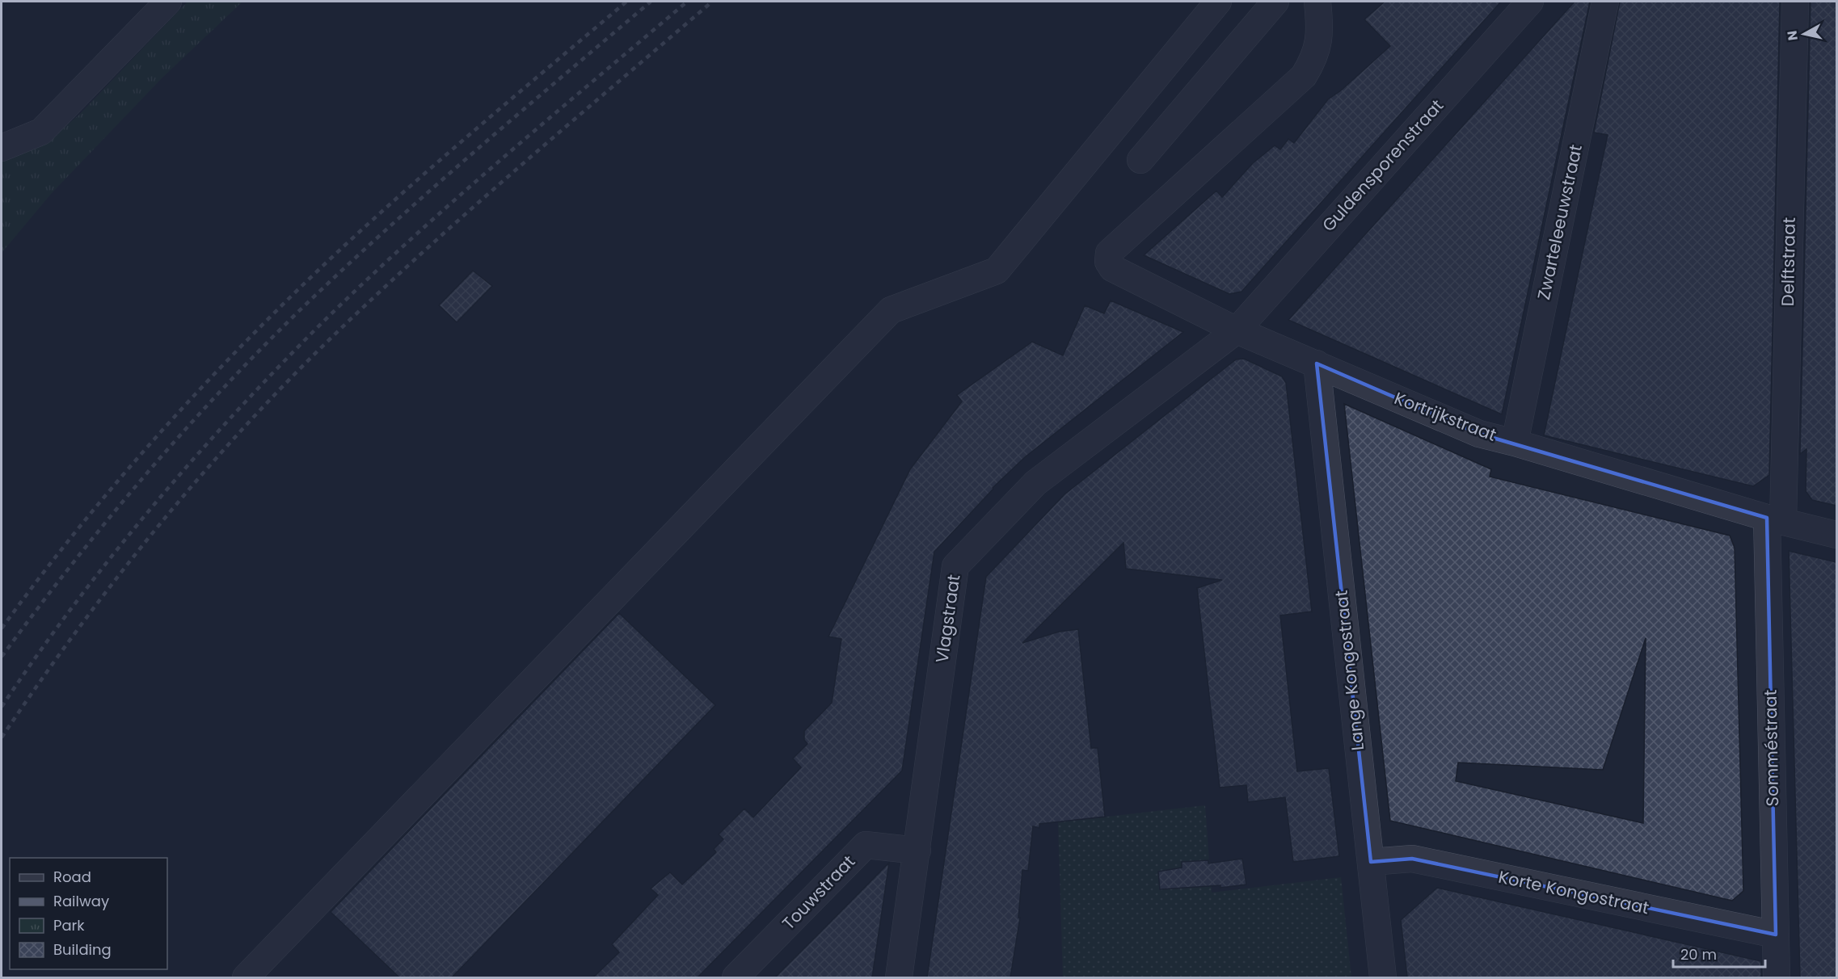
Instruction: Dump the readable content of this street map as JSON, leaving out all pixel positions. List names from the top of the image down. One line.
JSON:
{"streets":{"street":["Guldensporenstraat","Zwarteleeuwstraat","Delftstraat","Kortrijkstraat","Vlagstraat","Lange Kongostraat","Somméstraat","Touwstraat","Korte Kongostraat"]},"crossings":[["Guldensporenstraat","Kortrijkstraat"],["Guldensporenstraat","Vlagstraat"],["Zwarteleeuwstraat","Kortrijkstraat"],["Delftstraat","Kortrijkstraat"],["Delftstraat","Somméstraat"],["Kortrijkstraat","Vlagstraat"],["Kortrijkstraat","Lange Kongostraat"],["Kortrijkstraat","Somméstraat"],["Vlagstraat","Touwstraat"],["Lange Kongostraat","Korte Kongostraat"],["Somméstraat","Korte Kongostraat"]],"legend":["Road","Railway","Park","Building"],"scale_bar":"20 m","north":"left"}
